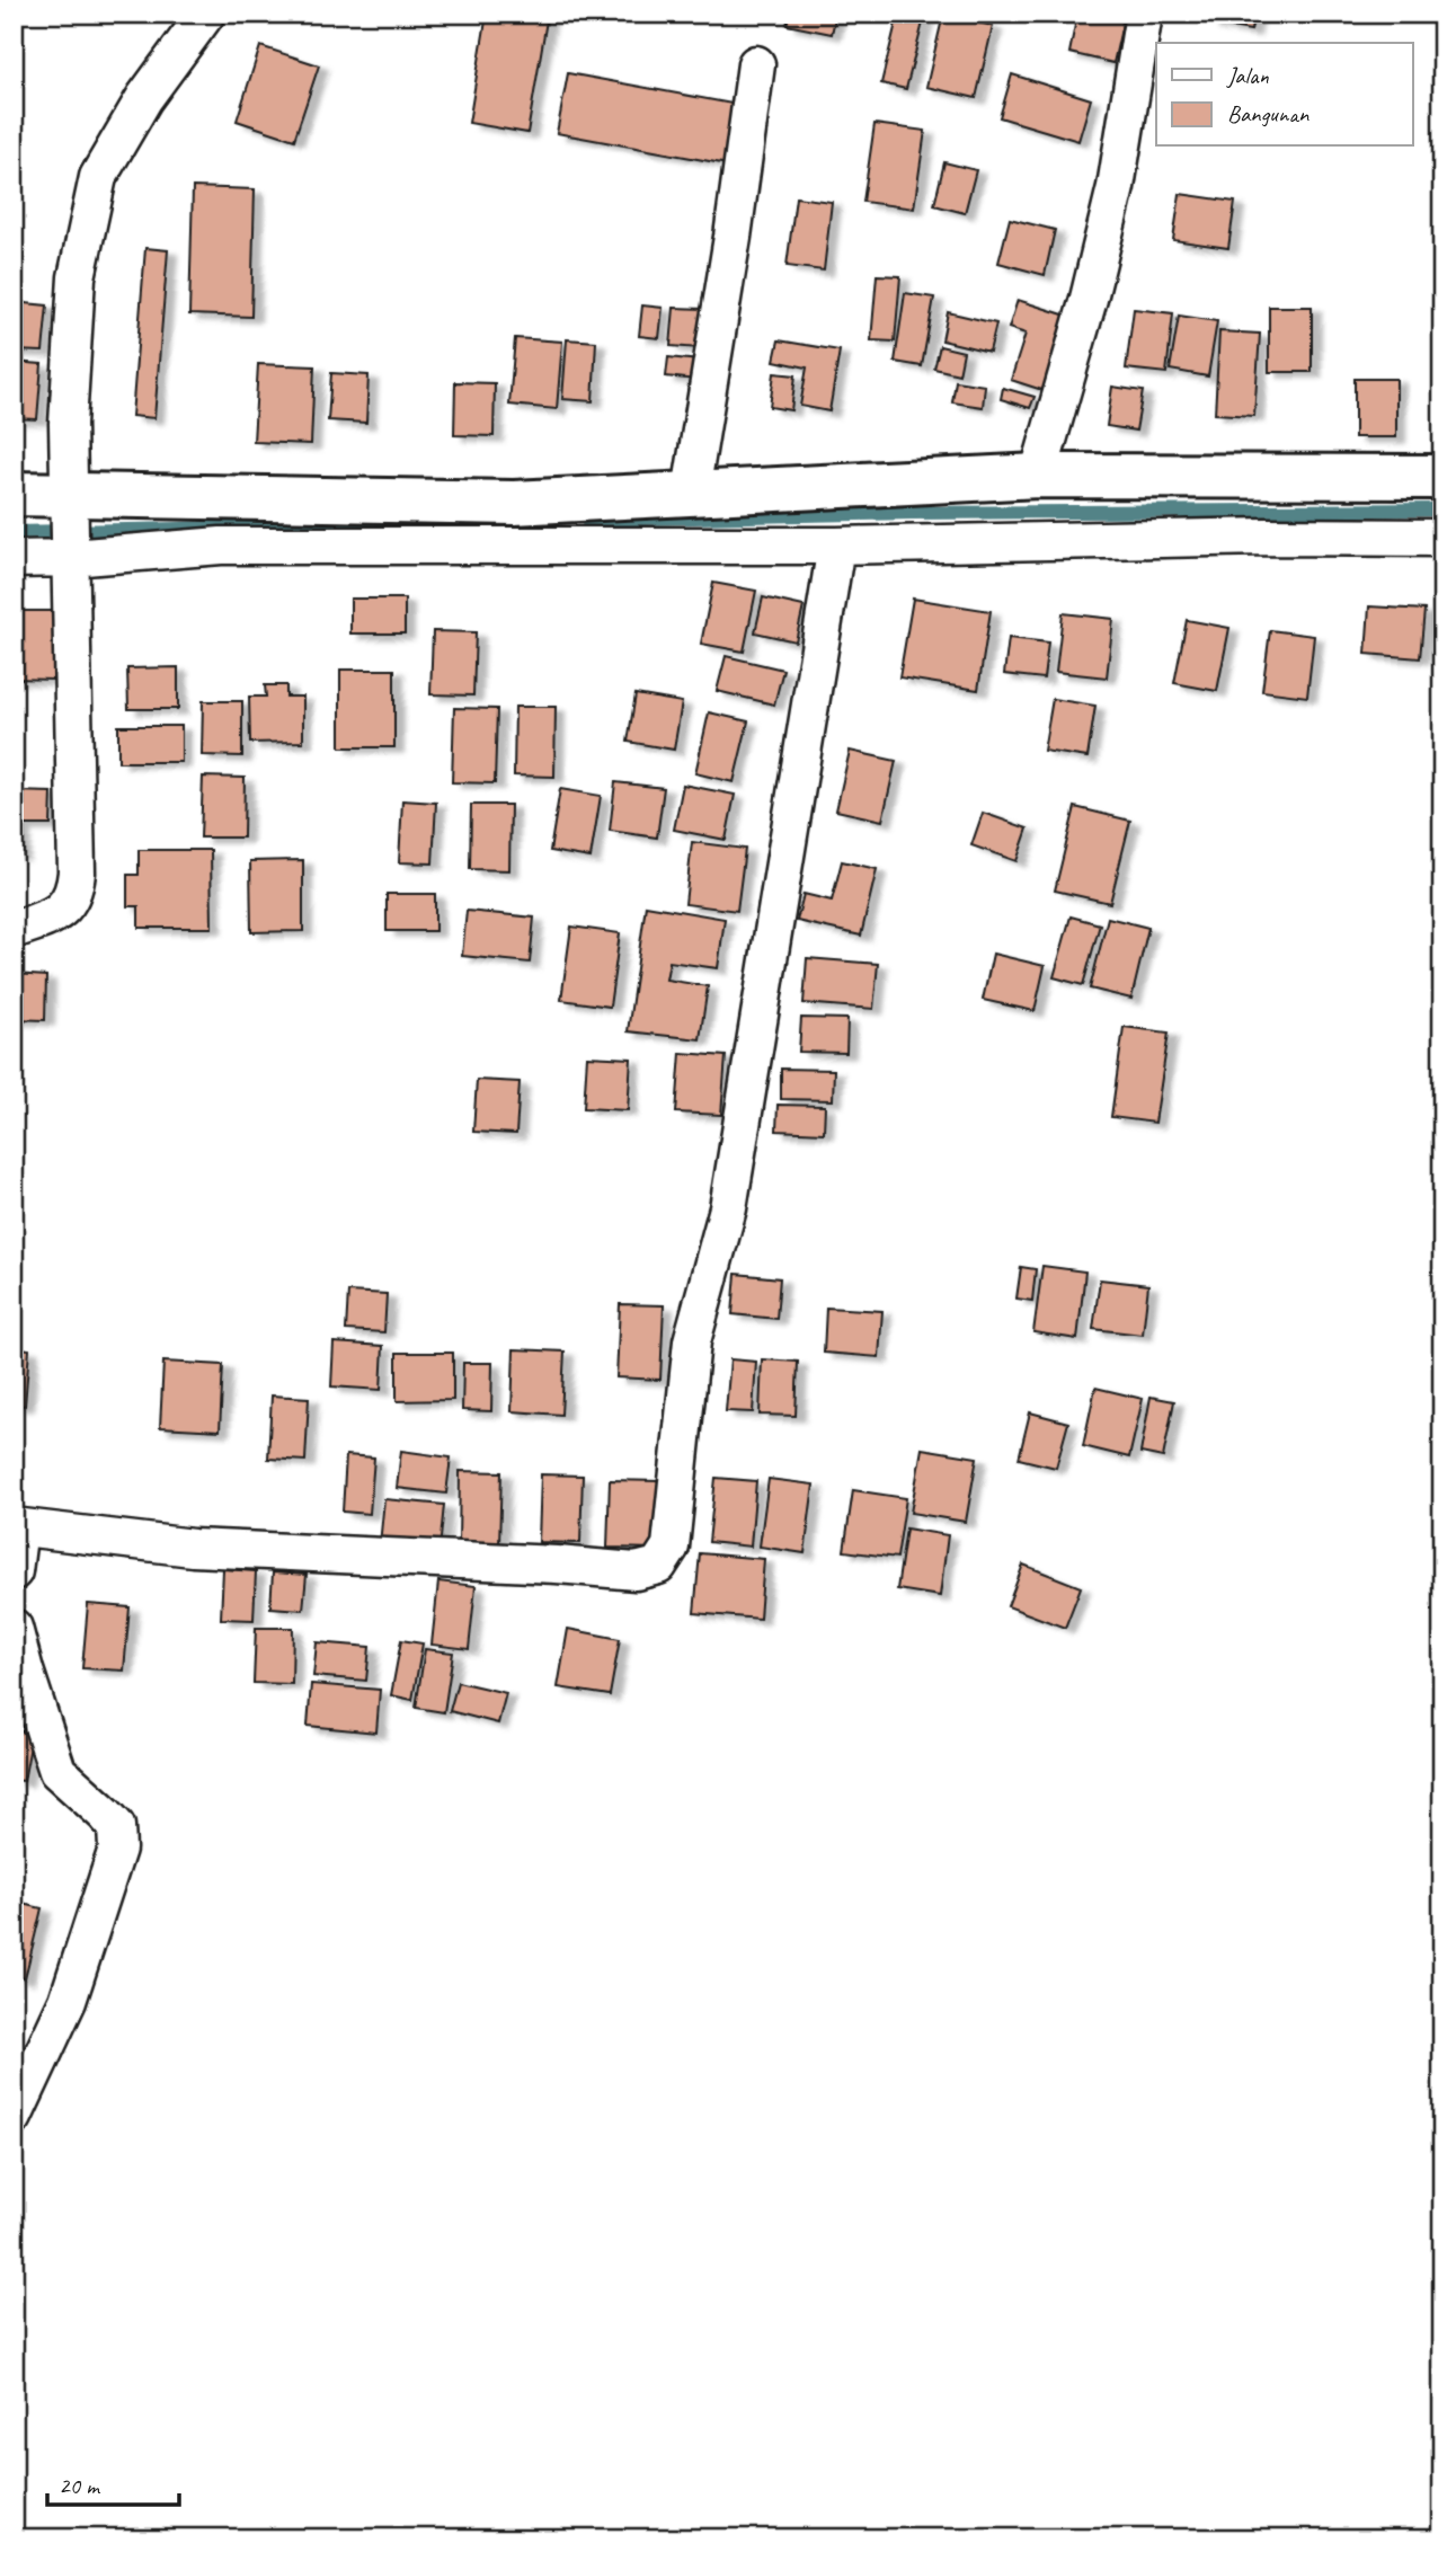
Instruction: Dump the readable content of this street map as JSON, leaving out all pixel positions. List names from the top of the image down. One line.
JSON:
{"legend":["Jalan","Bangunan"],"scale_bar":"20 m"}
